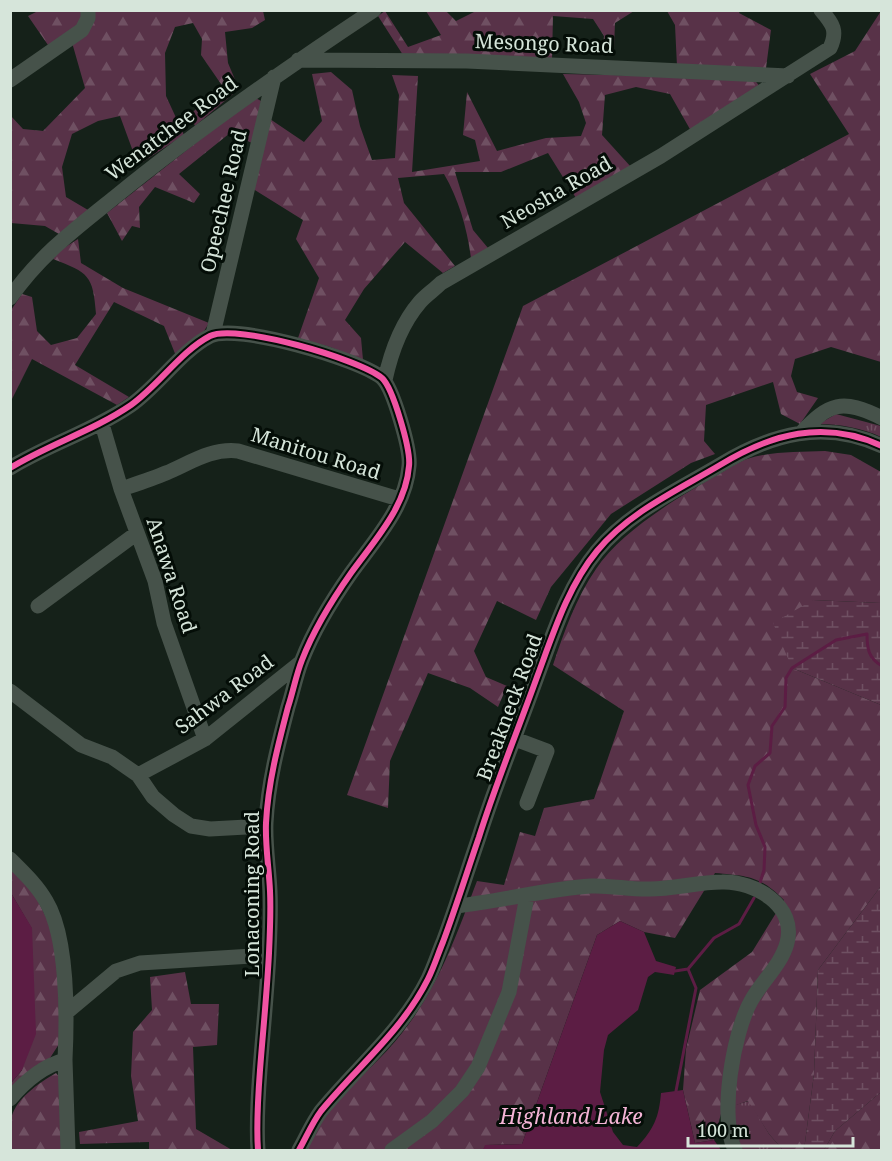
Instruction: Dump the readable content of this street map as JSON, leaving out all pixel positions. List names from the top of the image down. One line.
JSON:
{"streets":{"street":["Mesongo Road","Wenatchee Road","Neosha Road","Opeechee Road","Manitou Road","Anawa Road","Sahwa Road","Breakneck Road","Lonaconing Road"]},"crossings":[["Mesongo Road","Wenatchee Road"],["Mesongo Road","Neosha Road"],["Wenatchee Road","Opeechee Road"],["Neosha Road","Lonaconing Road"],["Manitou Road","Anawa Road"],["Manitou Road","Lonaconing Road"],["Anawa Road","Sahwa Road"],["Sahwa Road","Lonaconing Road"]],"water":["Highland Lake"],"scale_bar":"100 m"}
